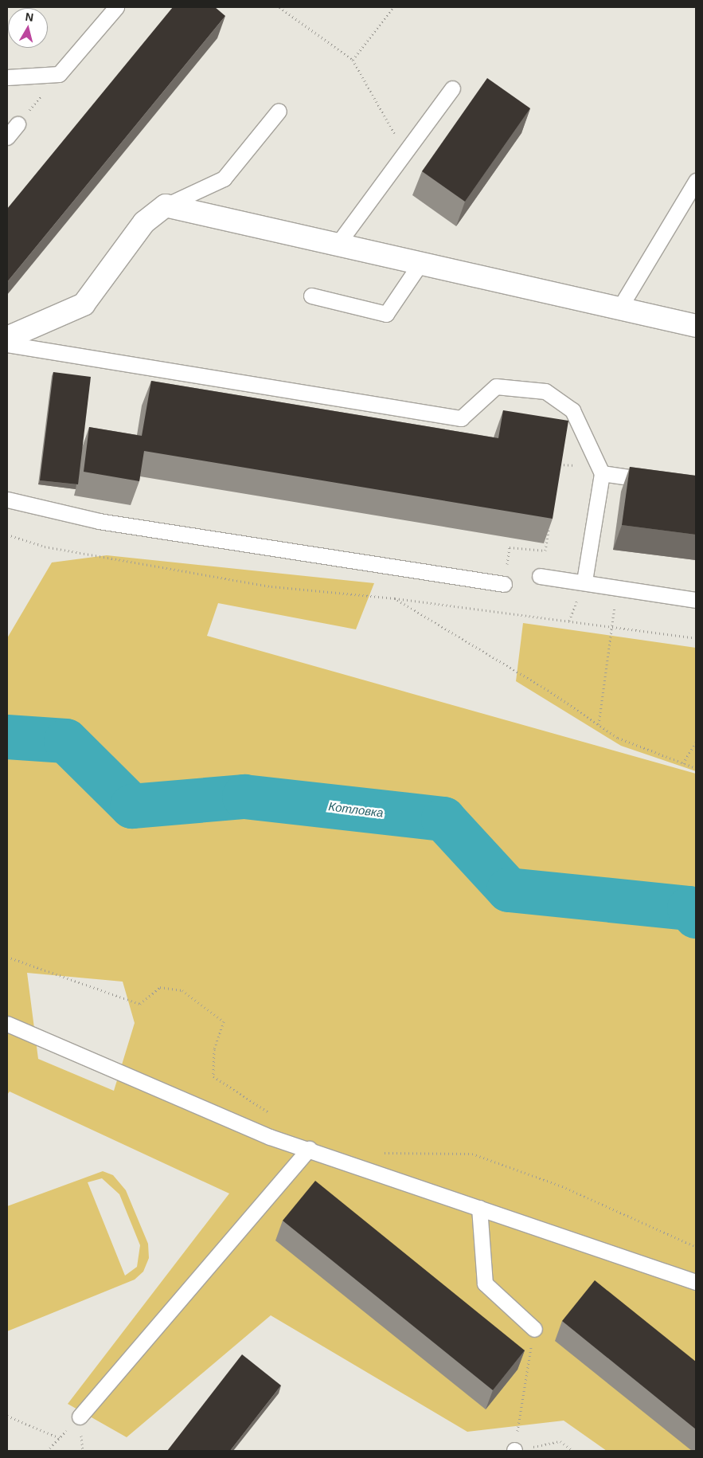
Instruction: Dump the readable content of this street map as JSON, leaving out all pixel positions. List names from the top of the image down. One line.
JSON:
{"water":["Котловка"],"north":"top"}
